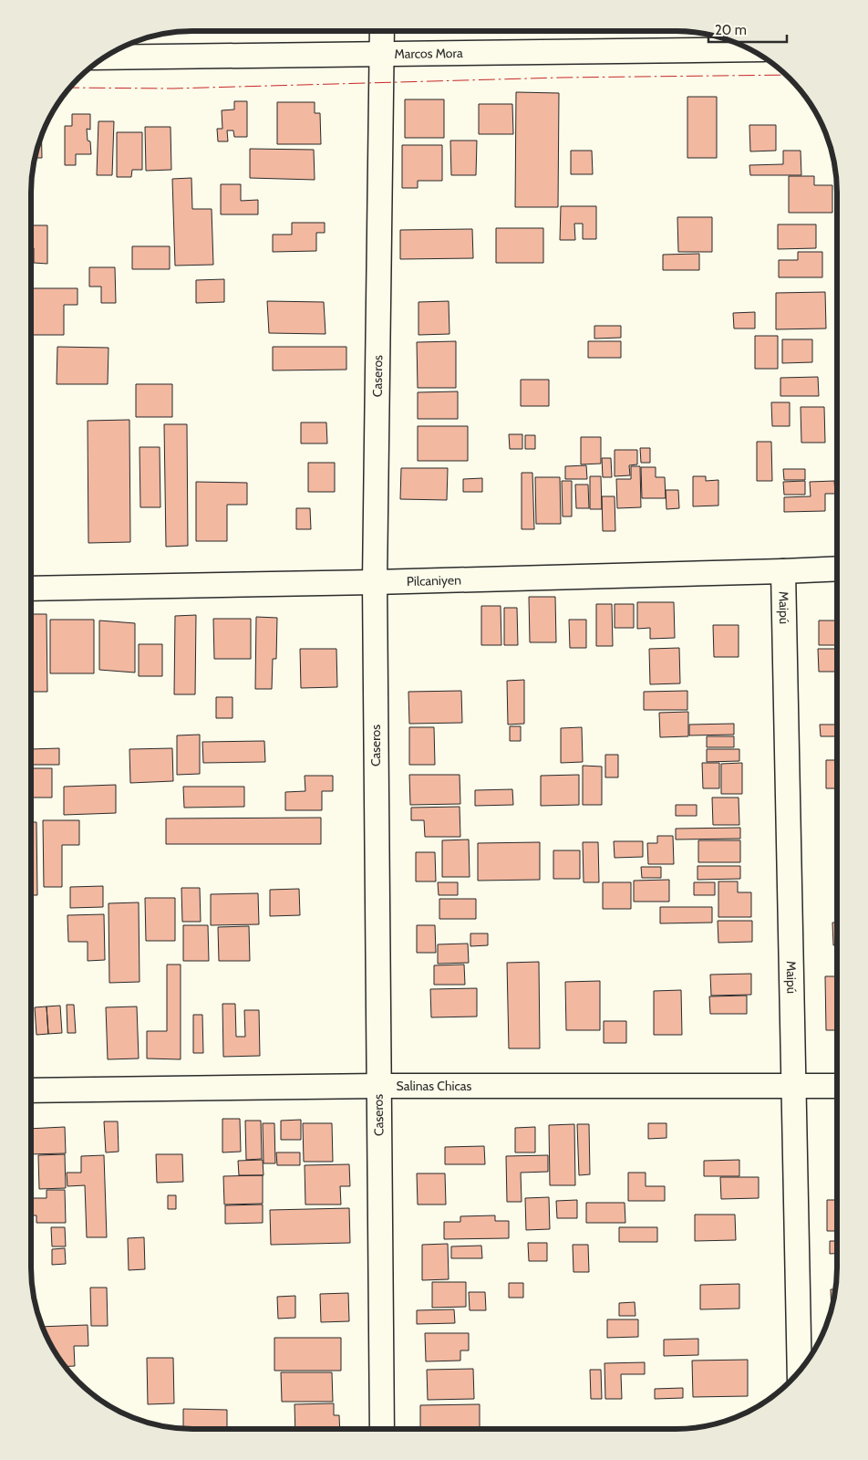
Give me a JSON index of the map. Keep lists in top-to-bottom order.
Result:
{
  "streets": {
    "street": [
      "Marcos Mora",
      "Caseros",
      "Pilcaniyen",
      "Maipú",
      "Salinas Chicas"
    ]
  },
  "crossings": [
    ["Marcos Mora", "Caseros"],
    ["Caseros", "Pilcaniyen"],
    ["Caseros", "Salinas Chicas"],
    ["Pilcaniyen", "Maipú"],
    ["Maipú", "Salinas Chicas"]
  ],
  "scale_bar": "20 m"
}
